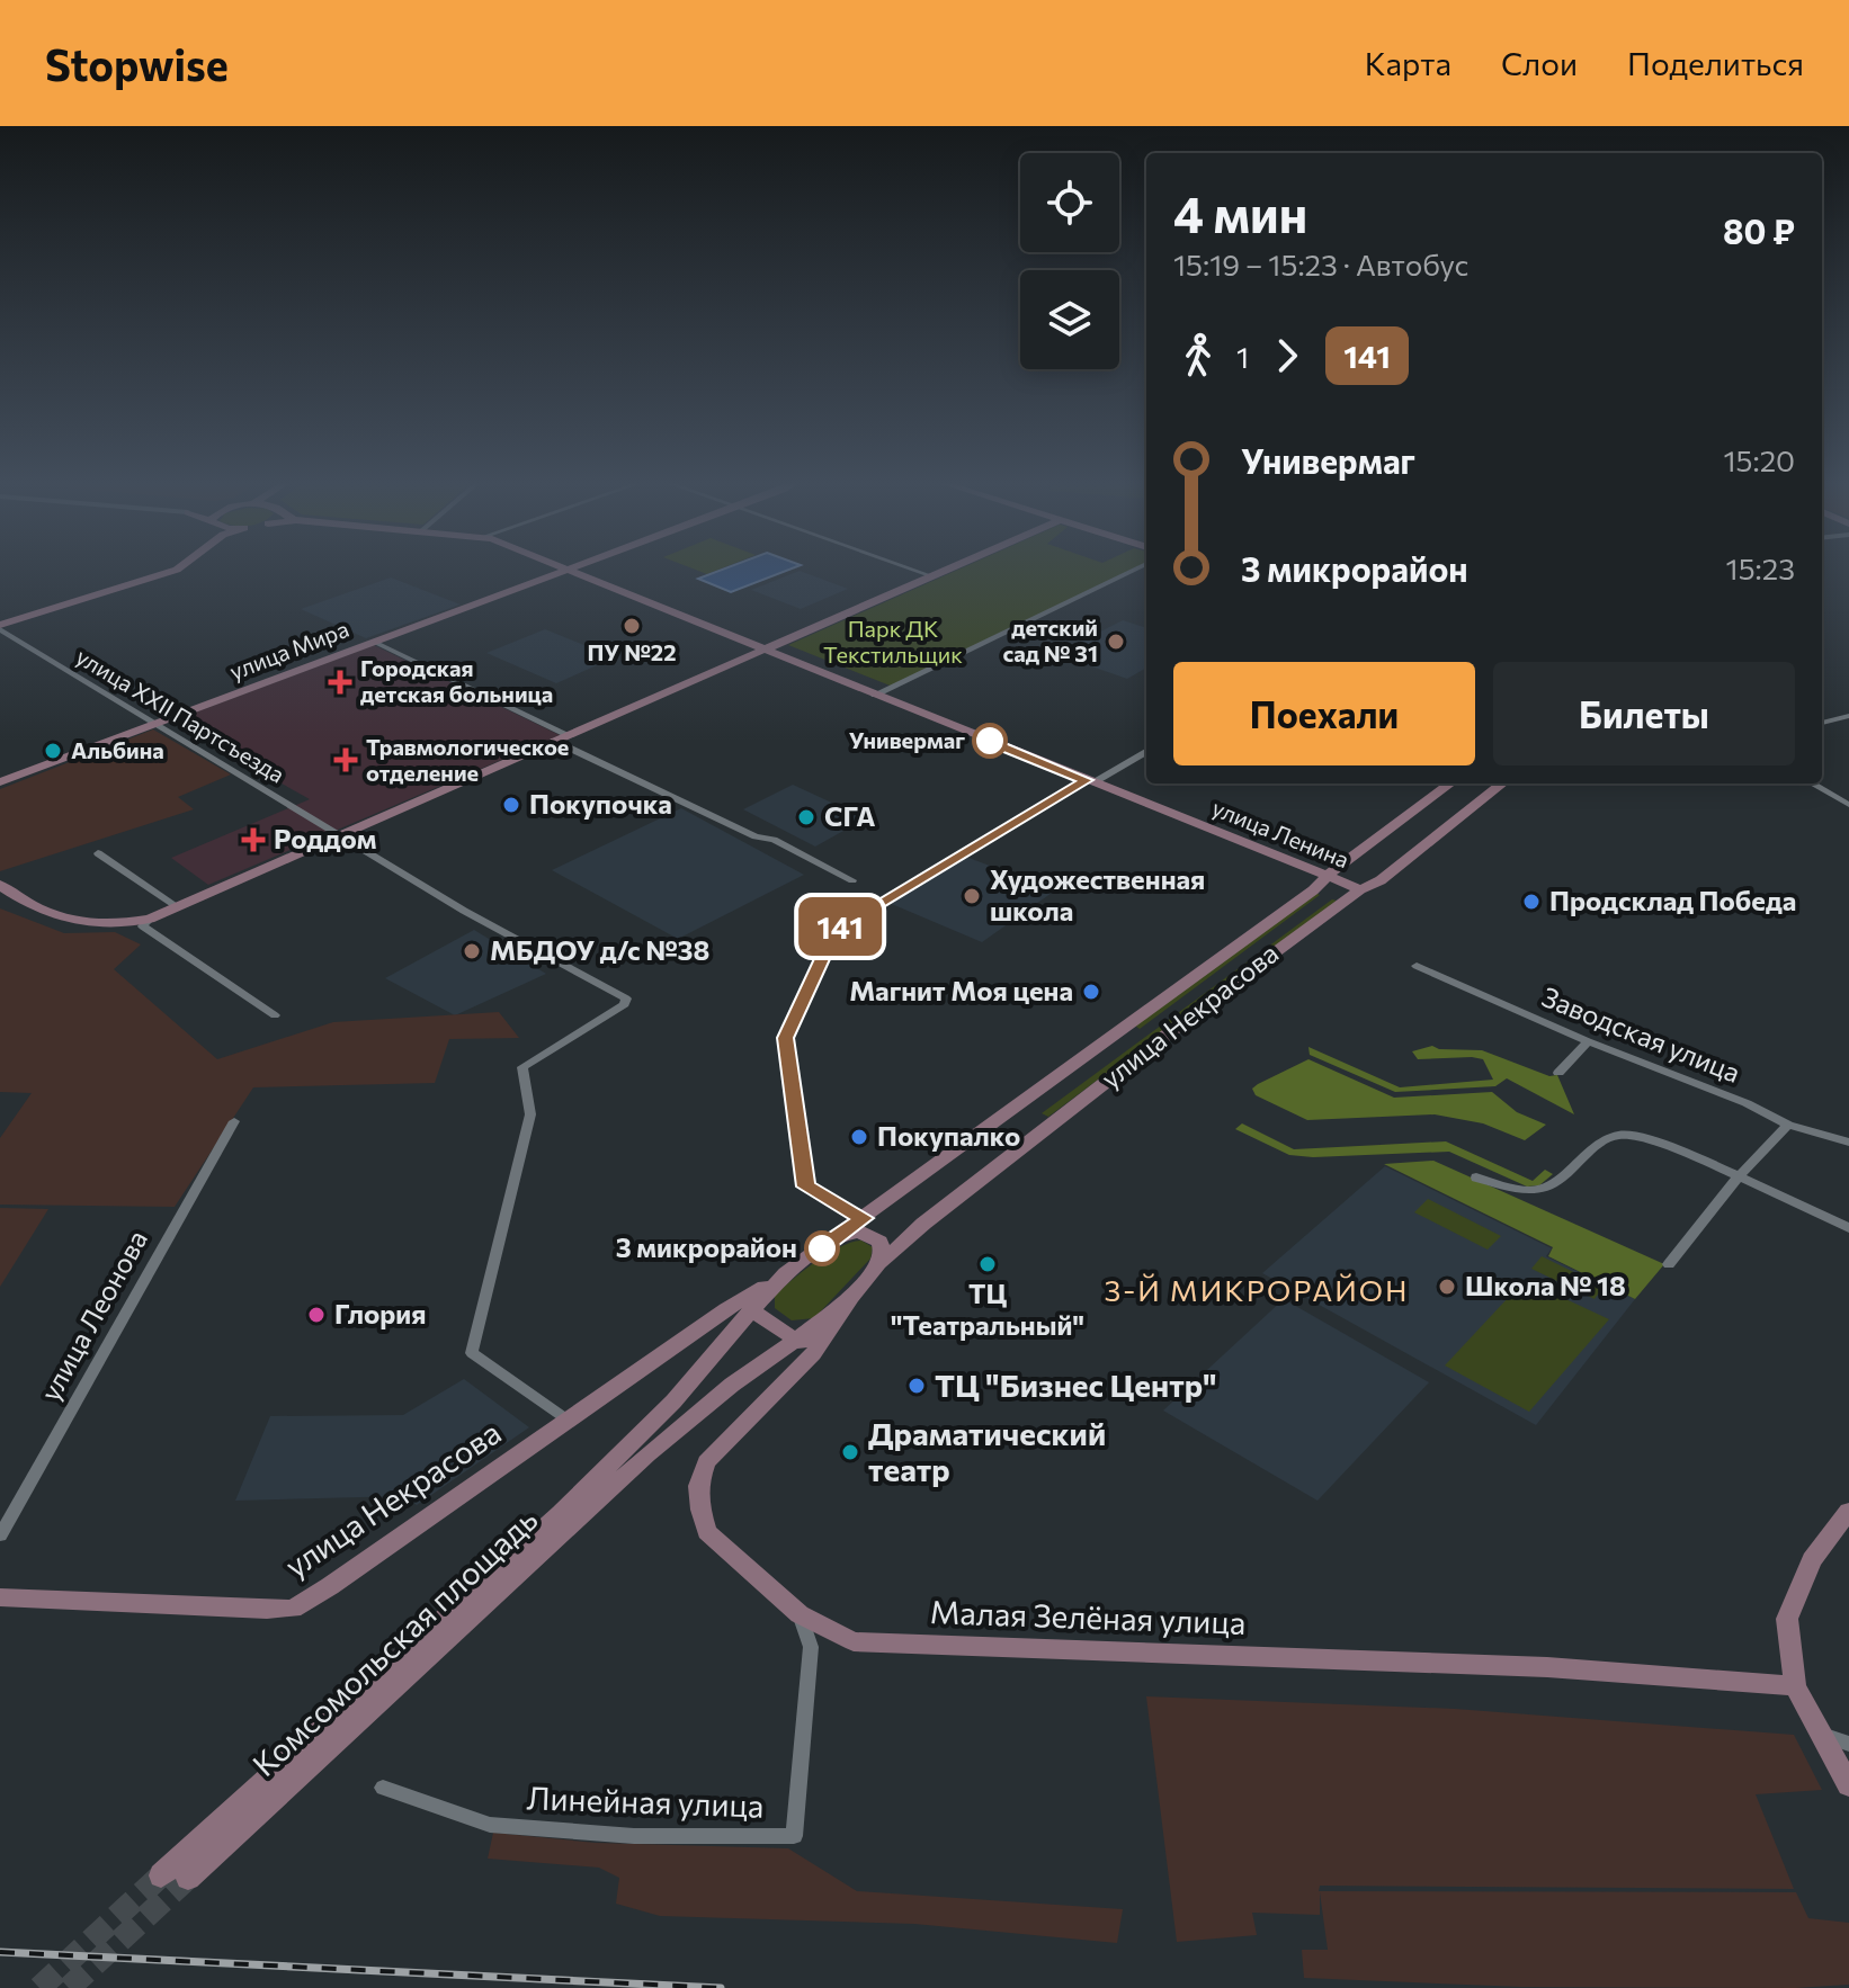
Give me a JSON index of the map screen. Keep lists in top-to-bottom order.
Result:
{
  "streets": {
    "main road": [
      "улица Мира",
      "улица Ленина",
      "улица Некрасова",
      "Малая Зелёная улица",
      "Комсомольская площадь"
    ],
    "street": [
      "улица XXII Партсъезда",
      "Заводская улица",
      "улица Леонова",
      "Линейная улица"
    ]
  },
  "crossings": [
    ["улица Мира", "улица XXII Партсъезда"],
    ["улица Мира", "улица Ленина"],
    ["улица XXII Партсъезда", "улица Некрасова"],
    ["улица Ленина", "улица Некрасова"],
    ["улица Некрасова", "Малая Зелёная улица"],
    ["Малая Зелёная улица", "Комсомольская площадь"],
    ["Малая Зелёная улица", "Линейная улица"]
  ],
  "districts": ["3-Й МИКРОРАЙОН"],
  "parks": ["Парк ДК Текстильщик"],
  "places": {
    "other": [
      "ПУ №22",
      "детский сад № 31",
      "Универмаг",
      "Альбина",
      "Покупочка",
      "СГА",
      "Художественная школа",
      "Продсклад Победа",
      "МБДОУ д/с №38",
      "Магнит Моя цена",
      "Покупалко",
      "3 микрорайон",
      "ТЦ \"Театральный\"",
      "Школа № 18",
      "Глория",
      "ТЦ \"Бизнес Центр\"",
      "Драматический театр"
    ],
    "health": ["Городская детская больница", "Травмологическое отделение", "Роддом"]
  },
  "lines": ["bus line 141"],
  "page": {
    "header": "Stopwise",
    "nav": ["Карта", "Слои", "Поделиться"],
    "on_map": "141",
    "heading": ["4 мин", "15:19 – 15:23 · Автобус", "80 ₽"],
    "legs": ["1", "141"],
    "list": [
      {
        "name": "Универмаг",
        "value": "15:20"
      },
      {
        "name": "3 микрорайон",
        "value": "15:23"
      }
    ],
    "buttons": ["Поехали", "Билеты"]
  }
}
